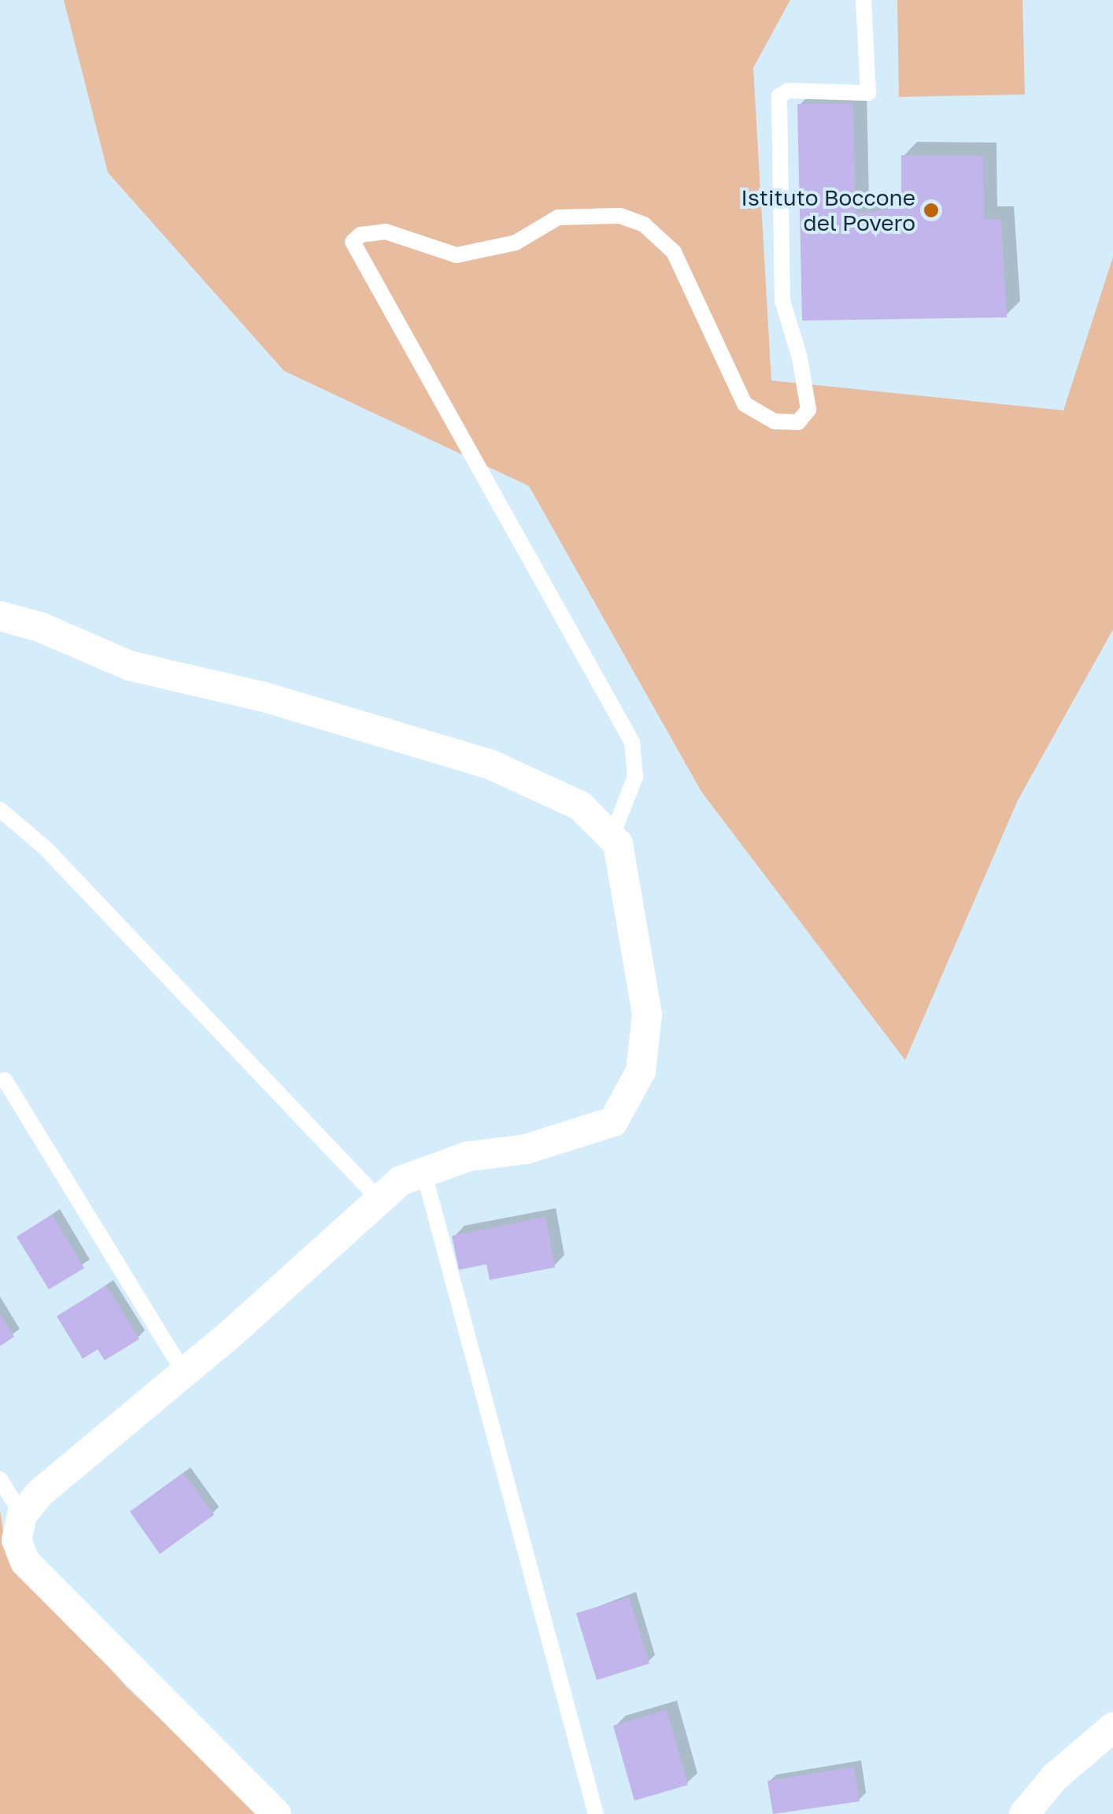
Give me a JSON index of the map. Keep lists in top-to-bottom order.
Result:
{
  "places": ["Istituto Boccone del Povero"]
}
